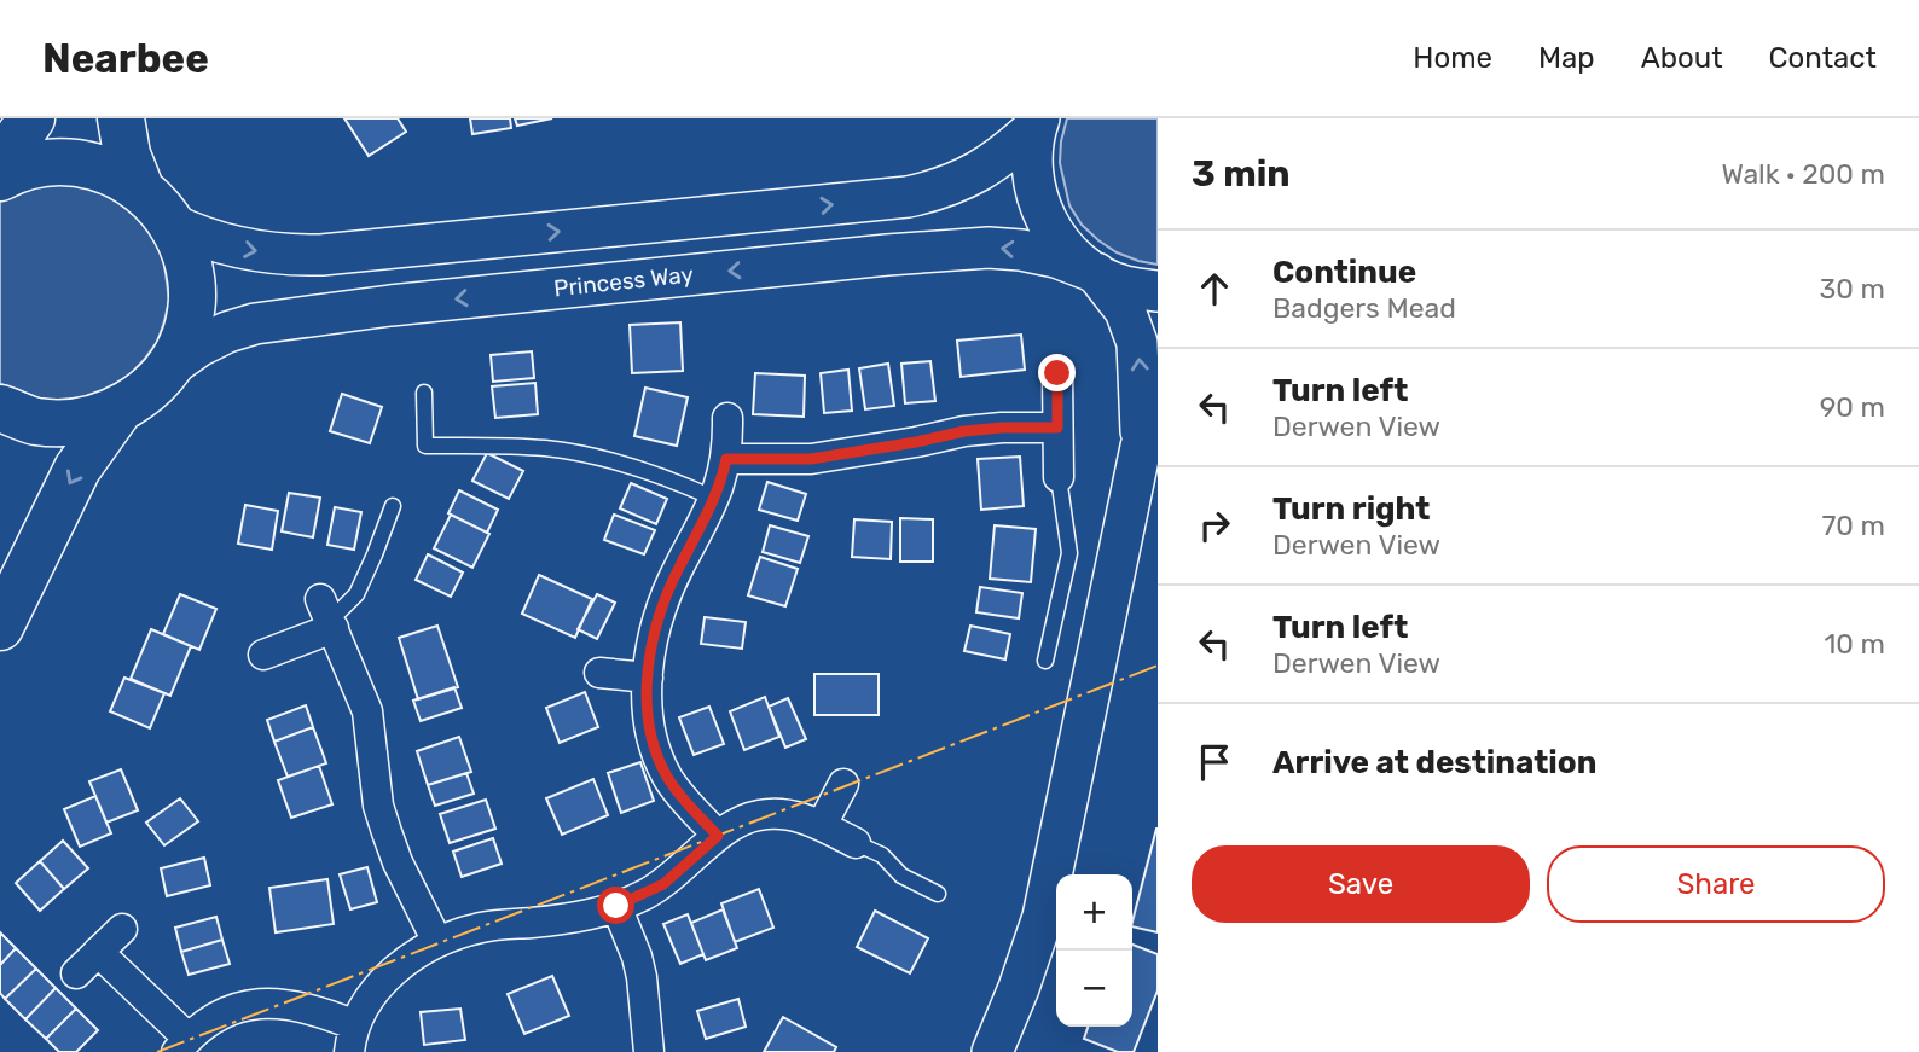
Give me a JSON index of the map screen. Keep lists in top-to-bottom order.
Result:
{
  "streets": {
    "street": ["Princess Way"]
  },
  "page": {
    "header": "Nearbee",
    "nav": [
      "Home",
      "Map",
      "About",
      "Contact"
    ],
    "heading": ["3 min", "Walk · 200 m"],
    "list": [
      ["Continue", "Badgers Mead", "30 m"],
      ["Turn left", "Derwen View", "90 m"],
      ["Turn right", "Derwen View", "70 m"],
      ["Turn left", "Derwen View", "10 m"],
      "Arrive at destination"
    ],
    "buttons": ["Save", "Share"],
    "map_buttons": ["+", "−"]
  }
}
